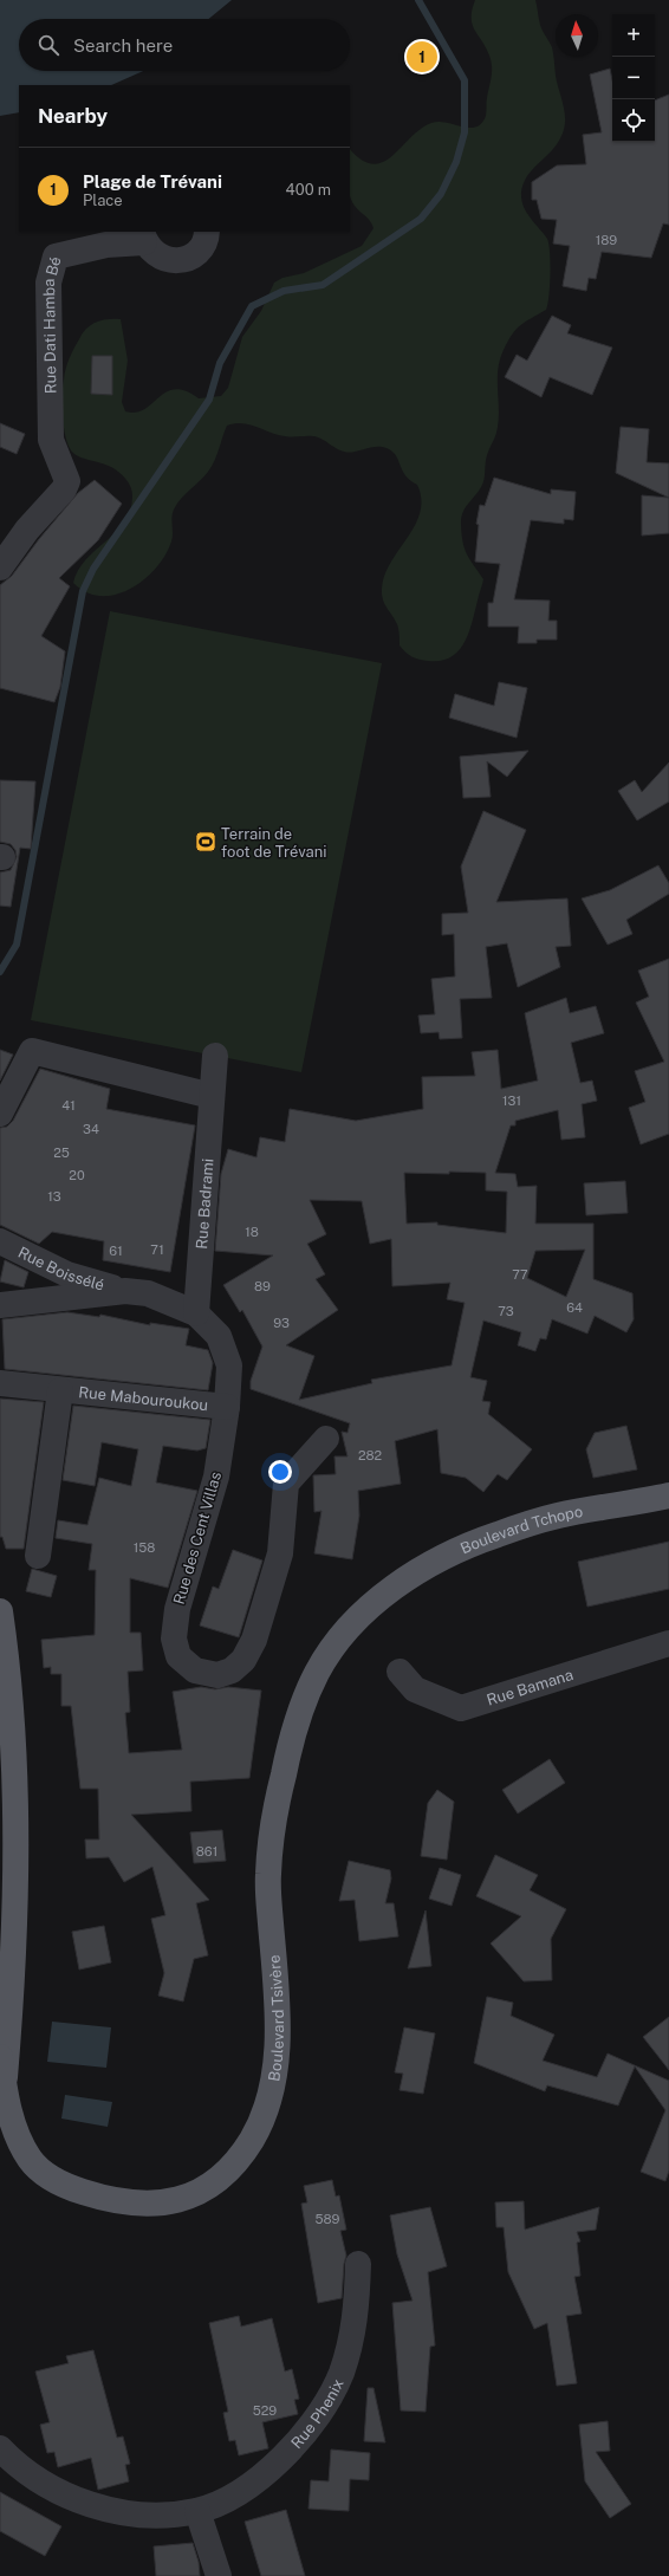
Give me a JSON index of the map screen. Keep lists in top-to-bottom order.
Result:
{
  "streets": {
    "main road": ["Boulevard Tchopo", "Boulevard Tsivère"],
    "street": [
      "Rue Dati Hamba Bé",
      "Rue Badrami",
      "Rue Boissélé",
      "Rue Mabouroukou",
      "Rue des Cent Villas",
      "Rue Bamana",
      "Rue Phenix"
    ]
  },
  "crossings": [
    ["Rue Badrami", "Rue des Cent Villas"],
    ["Rue Boissélé", "Rue des Cent Villas"],
    ["Rue Mabouroukou", "Rue des Cent Villas"],
    ["Boulevard Tchopo", "Boulevard Tsivère"]
  ],
  "places": {
    "sports": ["Terrain de foot de Trévani"]
  },
  "house_numbers": [
    "189",
    "131",
    "41",
    "34",
    "25",
    "20",
    "13",
    "18",
    "71",
    "61",
    "77",
    "89",
    "64",
    "73",
    "93",
    "282",
    "158",
    "861",
    "589",
    "529"
  ],
  "north": "top",
  "page": {
    "map_buttons": ["+", "−"],
    "search": "Search here",
    "pins": "1",
    "heading": "Nearby",
    "list": [
      {
        "mark": "1",
        "name": "Plage de Trévani",
        "note": "Place",
        "value": "400 m"
      }
    ]
  }
}
